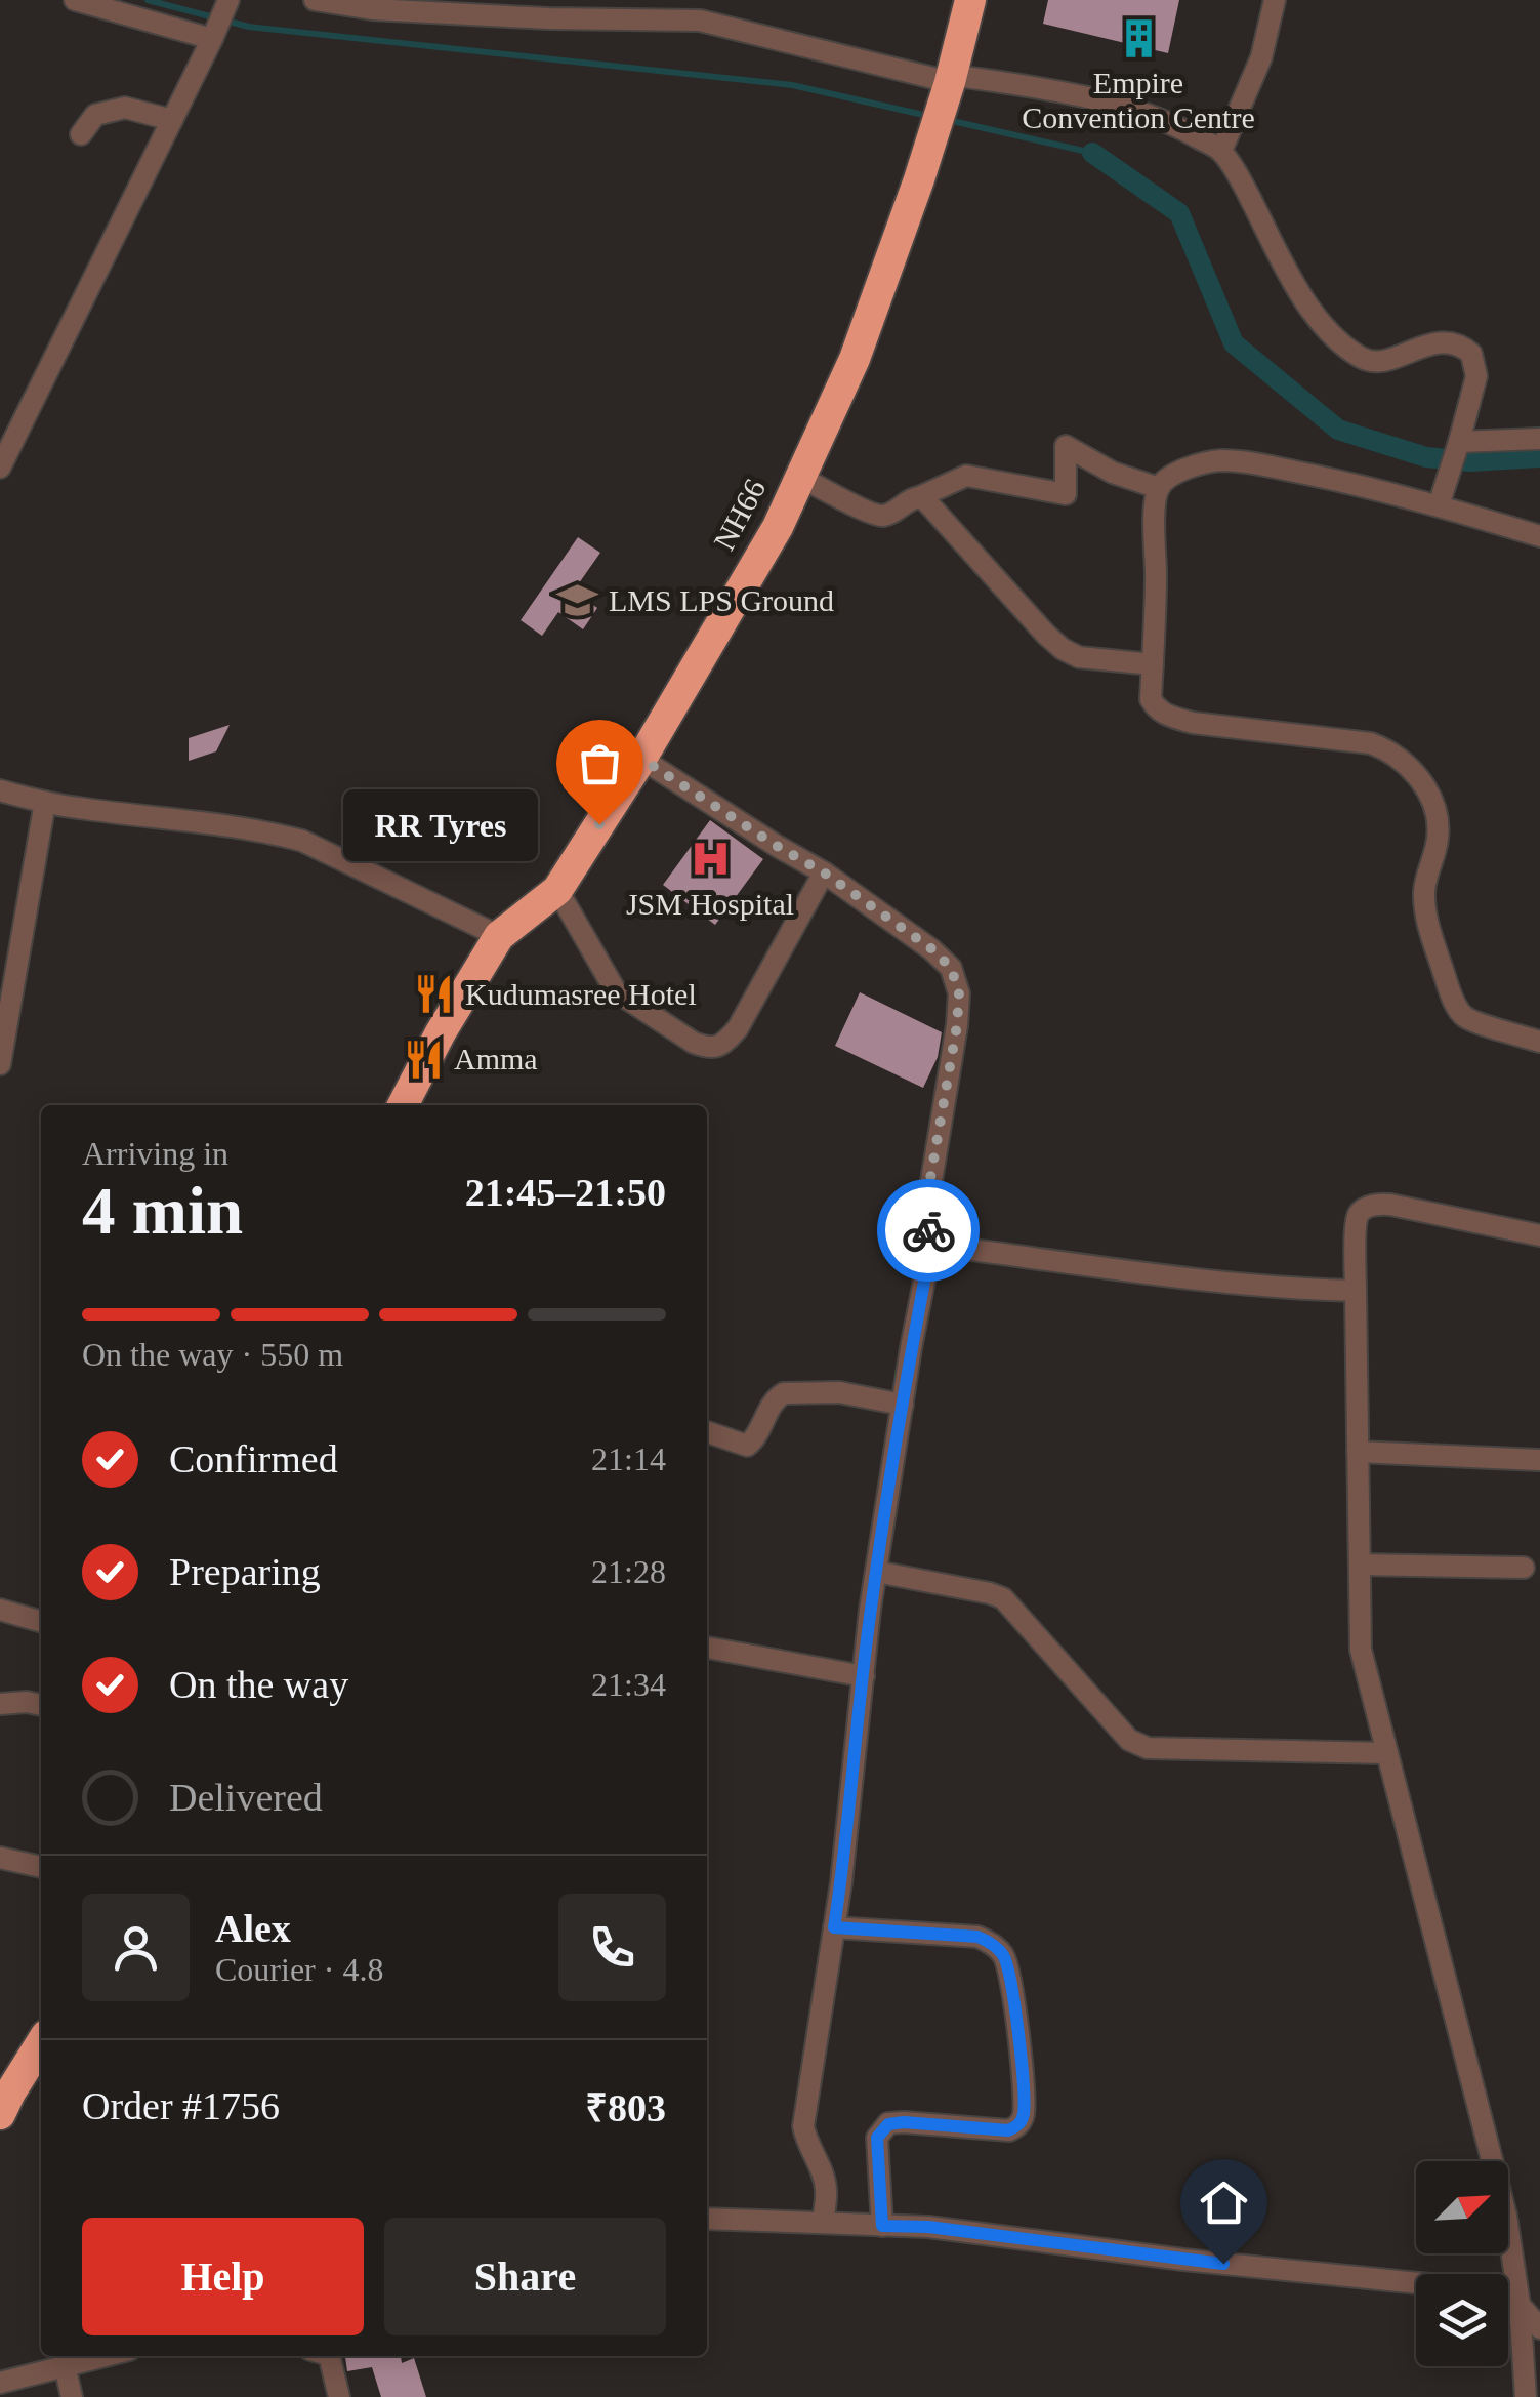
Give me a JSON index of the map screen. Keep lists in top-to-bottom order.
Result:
{
  "streets": {
    "highway": ["NH66"]
  },
  "places": {
    "building": ["Empire Convention Centre"],
    "school or university": ["LMS LPS Ground"],
    "other": ["RR Tyres"],
    "hospital": ["JSM Hospital"],
    "restaurant": ["Kudumasree Hotel", "Amma"]
  },
  "north": "top right",
  "page": {
    "bubble": "RR Tyres",
    "heading": ["4 min", "Arriving in", "21:45–21:50"],
    "panel": [
      "Alex",
      "Courier · 4.8",
      "Order #1756",
      "₹803"
    ],
    "bar": "On the way · 550 m",
    "list": [
      ["Confirmed", "21:14"],
      ["Preparing", "21:28"],
      ["On the way", "21:34"],
      "Delivered"
    ],
    "buttons": ["Help", "Share"]
  }
}
